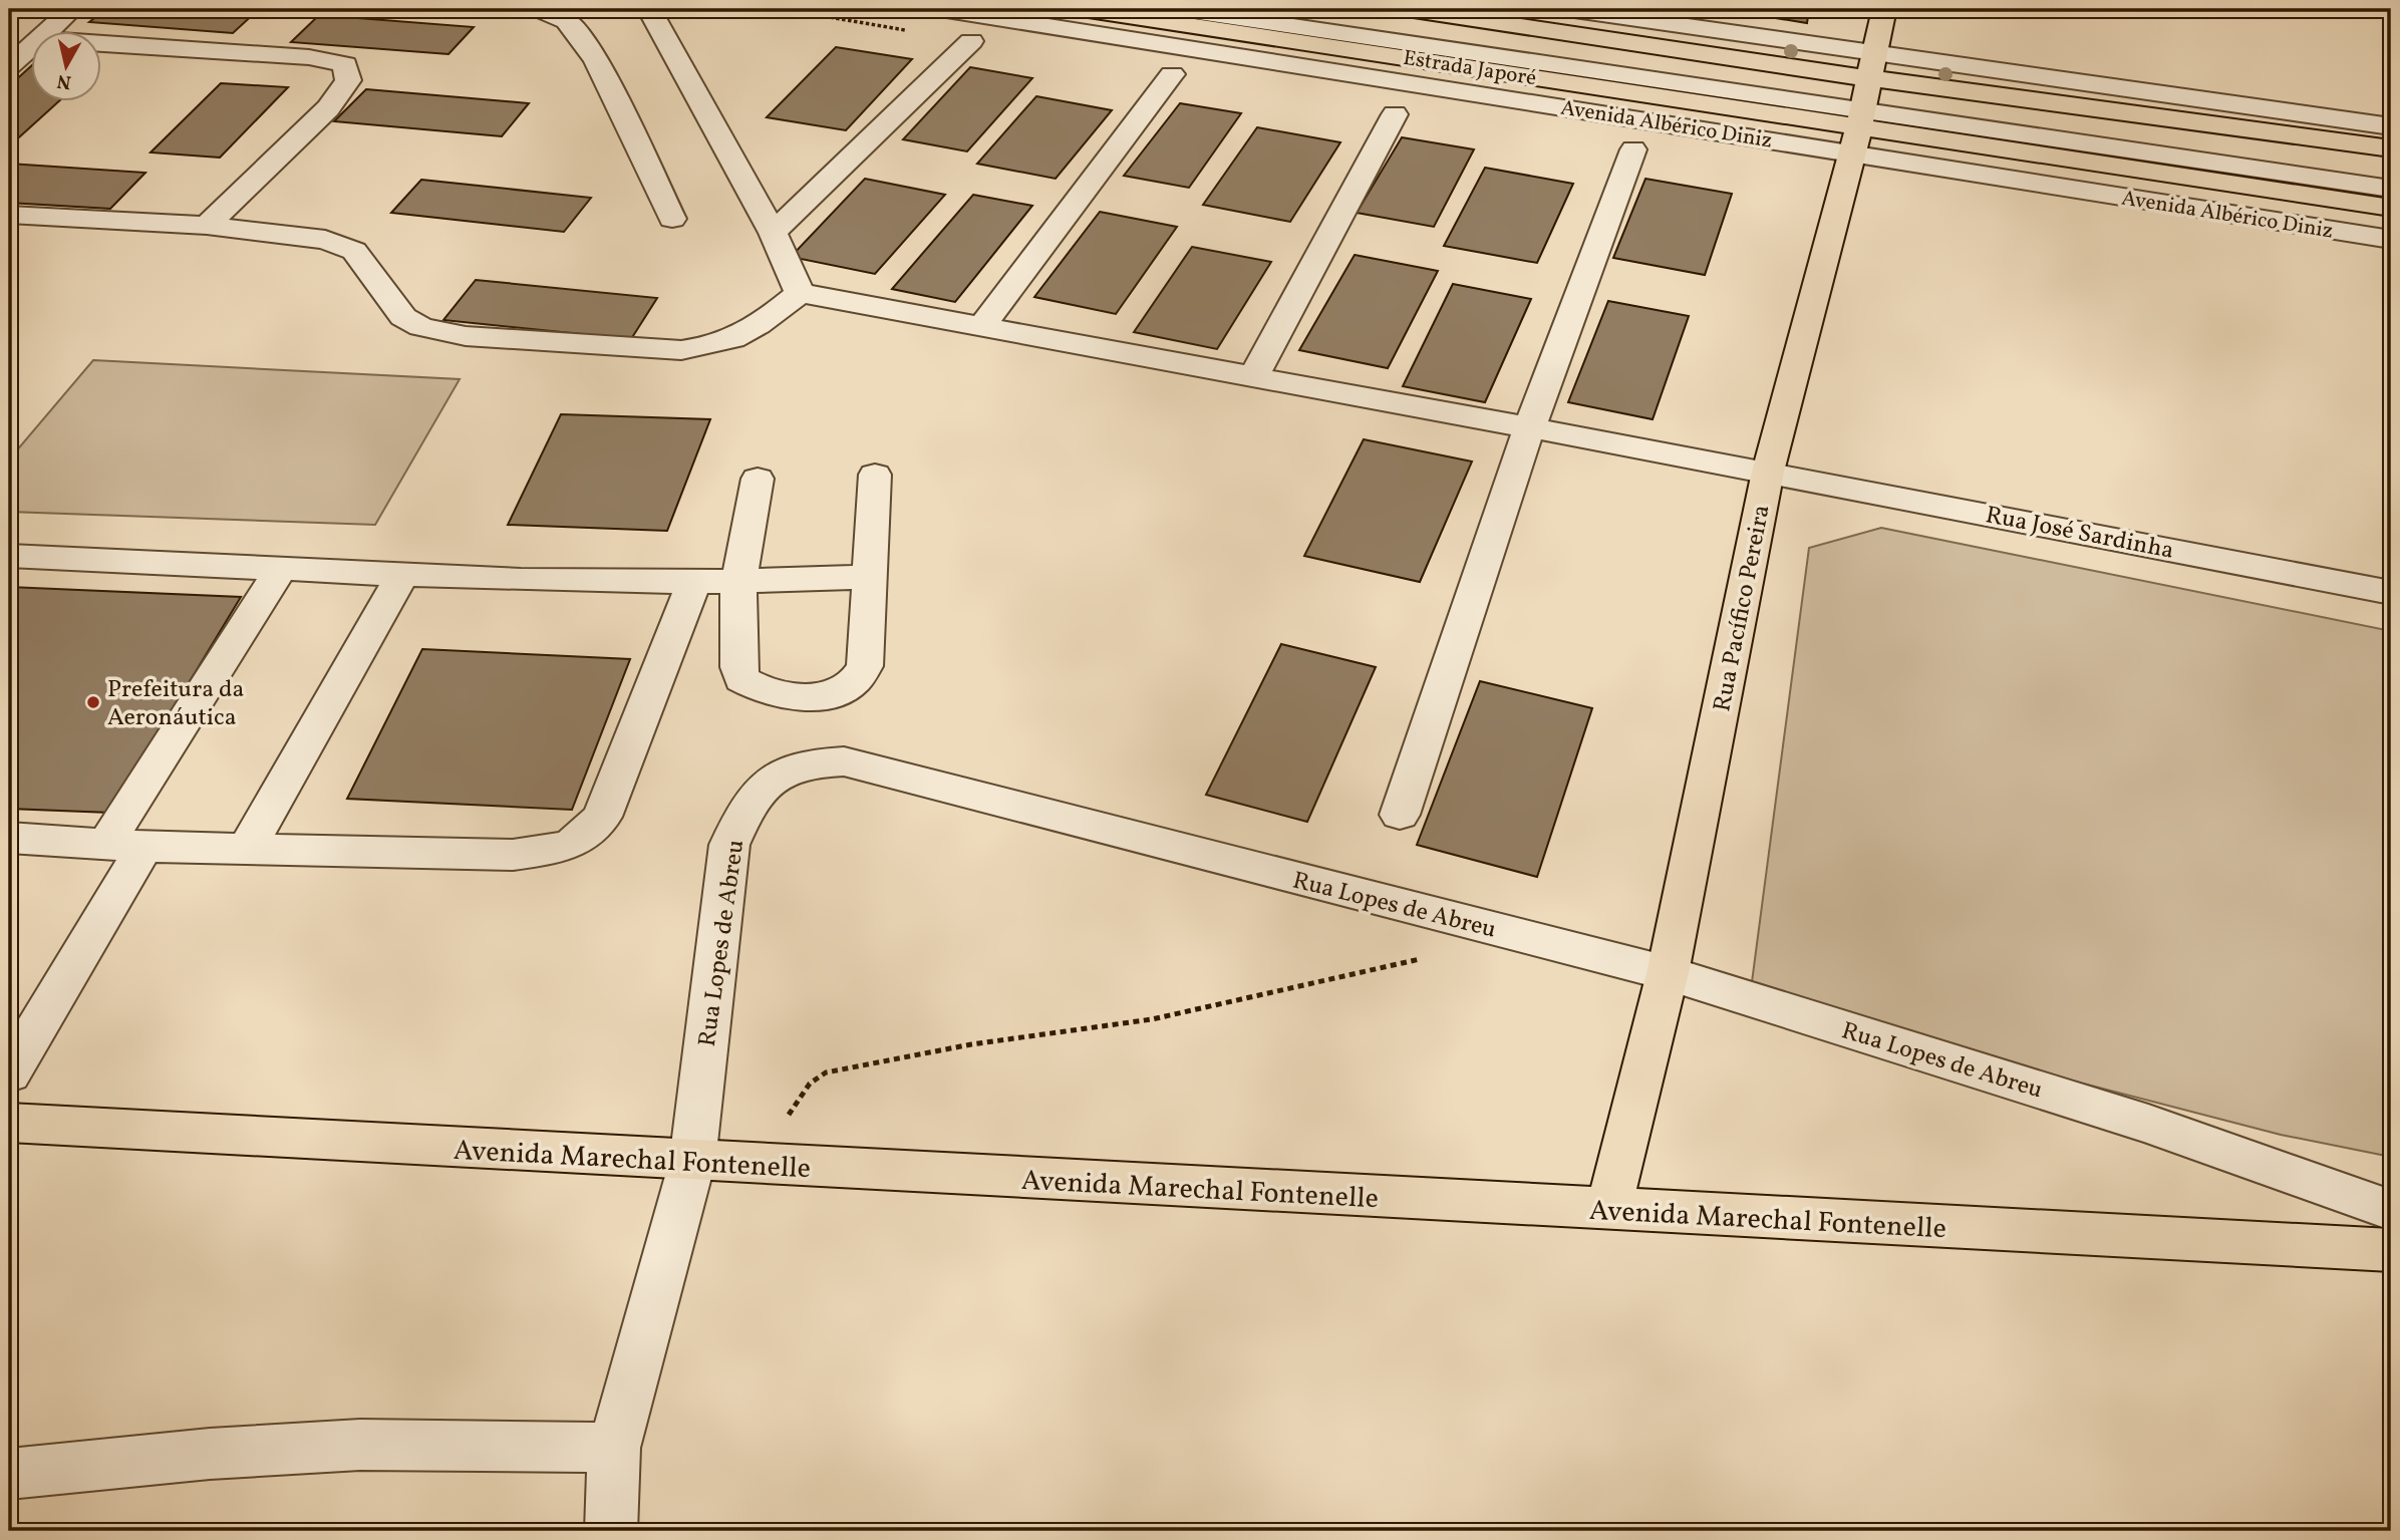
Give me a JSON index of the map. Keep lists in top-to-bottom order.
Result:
{
  "streets": {
    "main road": [
      "Estrada Japoré",
      "Avenida Albérico Diniz",
      "Rua Pacífico Pereira",
      "Avenida Marechal Fontenelle"
    ],
    "street": ["Rua José Sardinha", "Rua Lopes de Abreu"]
  },
  "crossings": [
    ["Estrada Japoré", "Avenida Albérico Diniz"],
    ["Estrada Japoré", "Rua Pacífico Pereira"],
    ["Avenida Albérico Diniz", "Rua Pacífico Pereira"],
    ["Rua José Sardinha", "Rua Pacífico Pereira"],
    ["Rua Pacífico Pereira", "Rua Lopes de Abreu"],
    ["Rua Pacífico Pereira", "Avenida Marechal Fontenelle"],
    ["Rua Lopes de Abreu", "Avenida Marechal Fontenelle"]
  ],
  "places": ["Prefeitura da Aeronáutica"],
  "north": "bottom"
}
